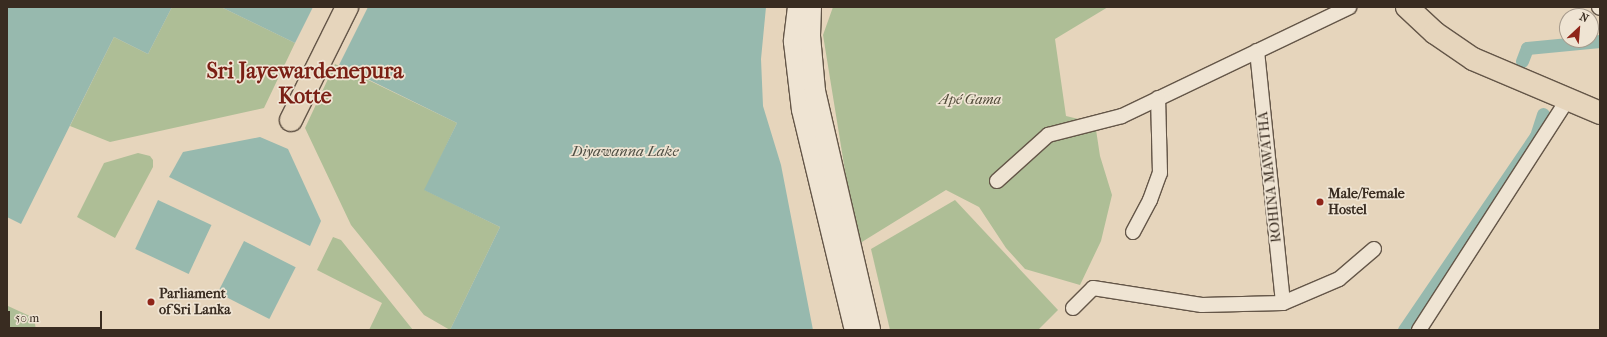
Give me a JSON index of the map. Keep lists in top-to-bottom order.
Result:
{
  "streets": {
    "street": ["ROHINA MAWATHA"]
  },
  "districts": ["Sri Jayewardenepura Kotte"],
  "water": ["Diyawanna Lake"],
  "parks": ["Apé Gama"],
  "places": ["Male/Female Hostel", "Parliament of Sri Lanka"],
  "scale_bar": "50 m",
  "north": "top right"
}
